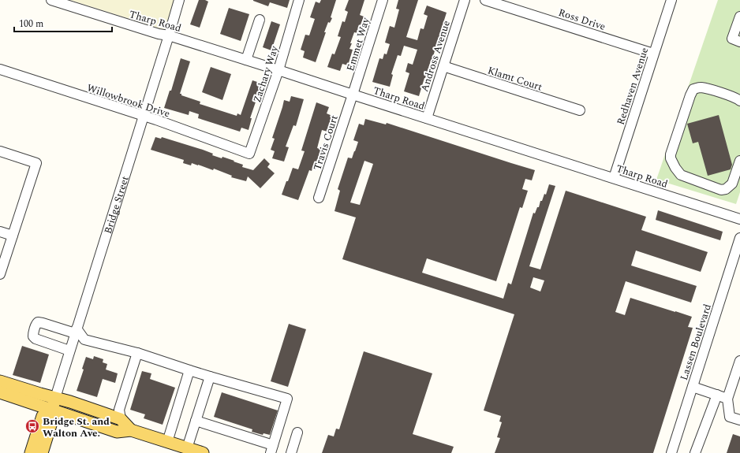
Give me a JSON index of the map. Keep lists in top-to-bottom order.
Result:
{
  "streets": {
    "main road": ["Bridge Street"],
    "street": [
      "Ross Drive",
      "Tharp Road",
      "Emmet Way",
      "Andross Avenue",
      "Zachary Way",
      "Klamt Court",
      "Redhaven Avenue",
      "Willowbrook Drive",
      "Travis Court",
      "Lassen Boulevard"
    ]
  },
  "crossings": [
    ["Ross Drive", "Redhaven Avenue"],
    ["Tharp Road", "Emmet Way"],
    ["Tharp Road", "Andross Avenue"],
    ["Tharp Road", "Zachary Way"],
    ["Tharp Road", "Redhaven Avenue"],
    ["Tharp Road", "Travis Court"],
    ["Tharp Road", "Bridge Street"],
    ["Emmet Way", "Travis Court"],
    ["Andross Avenue", "Klamt Court"],
    ["Zachary Way", "Willowbrook Drive"],
    ["Willowbrook Drive", "Bridge Street"]
  ],
  "places": {
    "bus stop": ["Bridge St. and Walton Ave."]
  },
  "scale_bar": "100 m"
}
